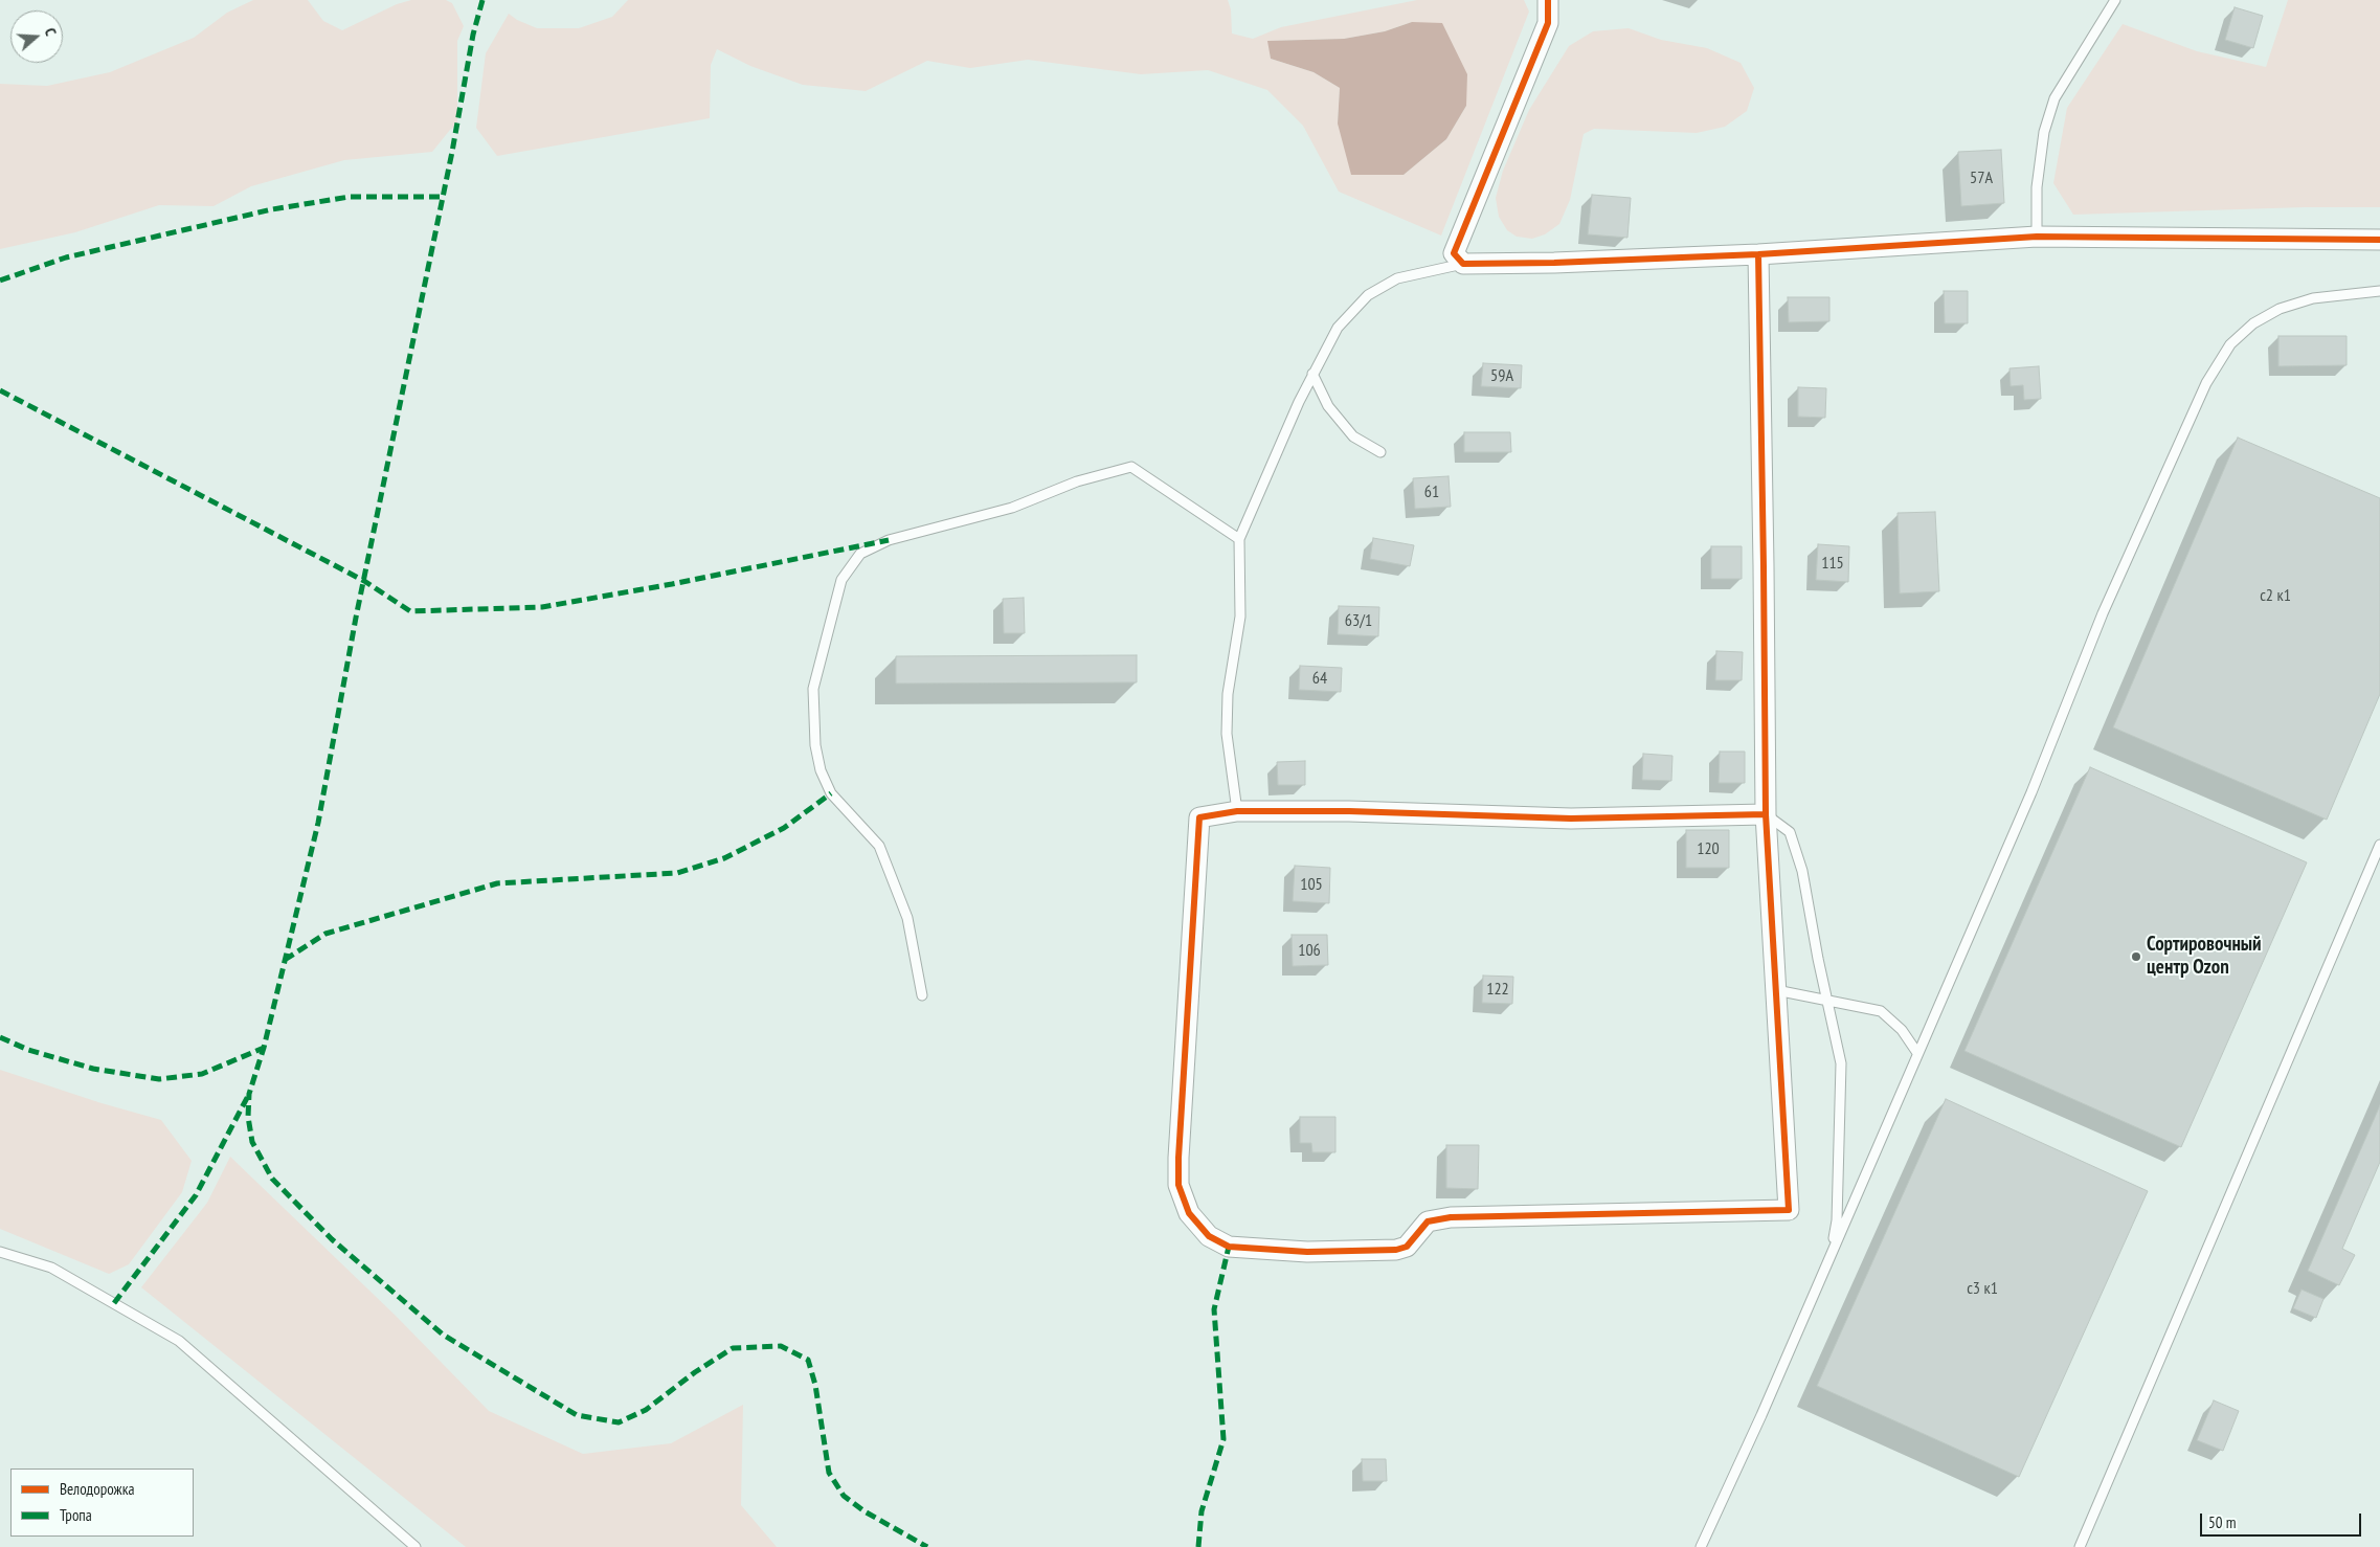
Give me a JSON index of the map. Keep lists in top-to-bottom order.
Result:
{
  "places": ["Сортировочный центр Ozon"],
  "house_numbers": [
    "57А",
    "59А",
    "61",
    "115",
    "с2 к1",
    "63/1",
    "64",
    "120",
    "105",
    "106",
    "122",
    "с3 к1"
  ],
  "legend": ["Велодорожка", "Тропа"],
  "scale_bar": "50 m",
  "north": "right"
}
